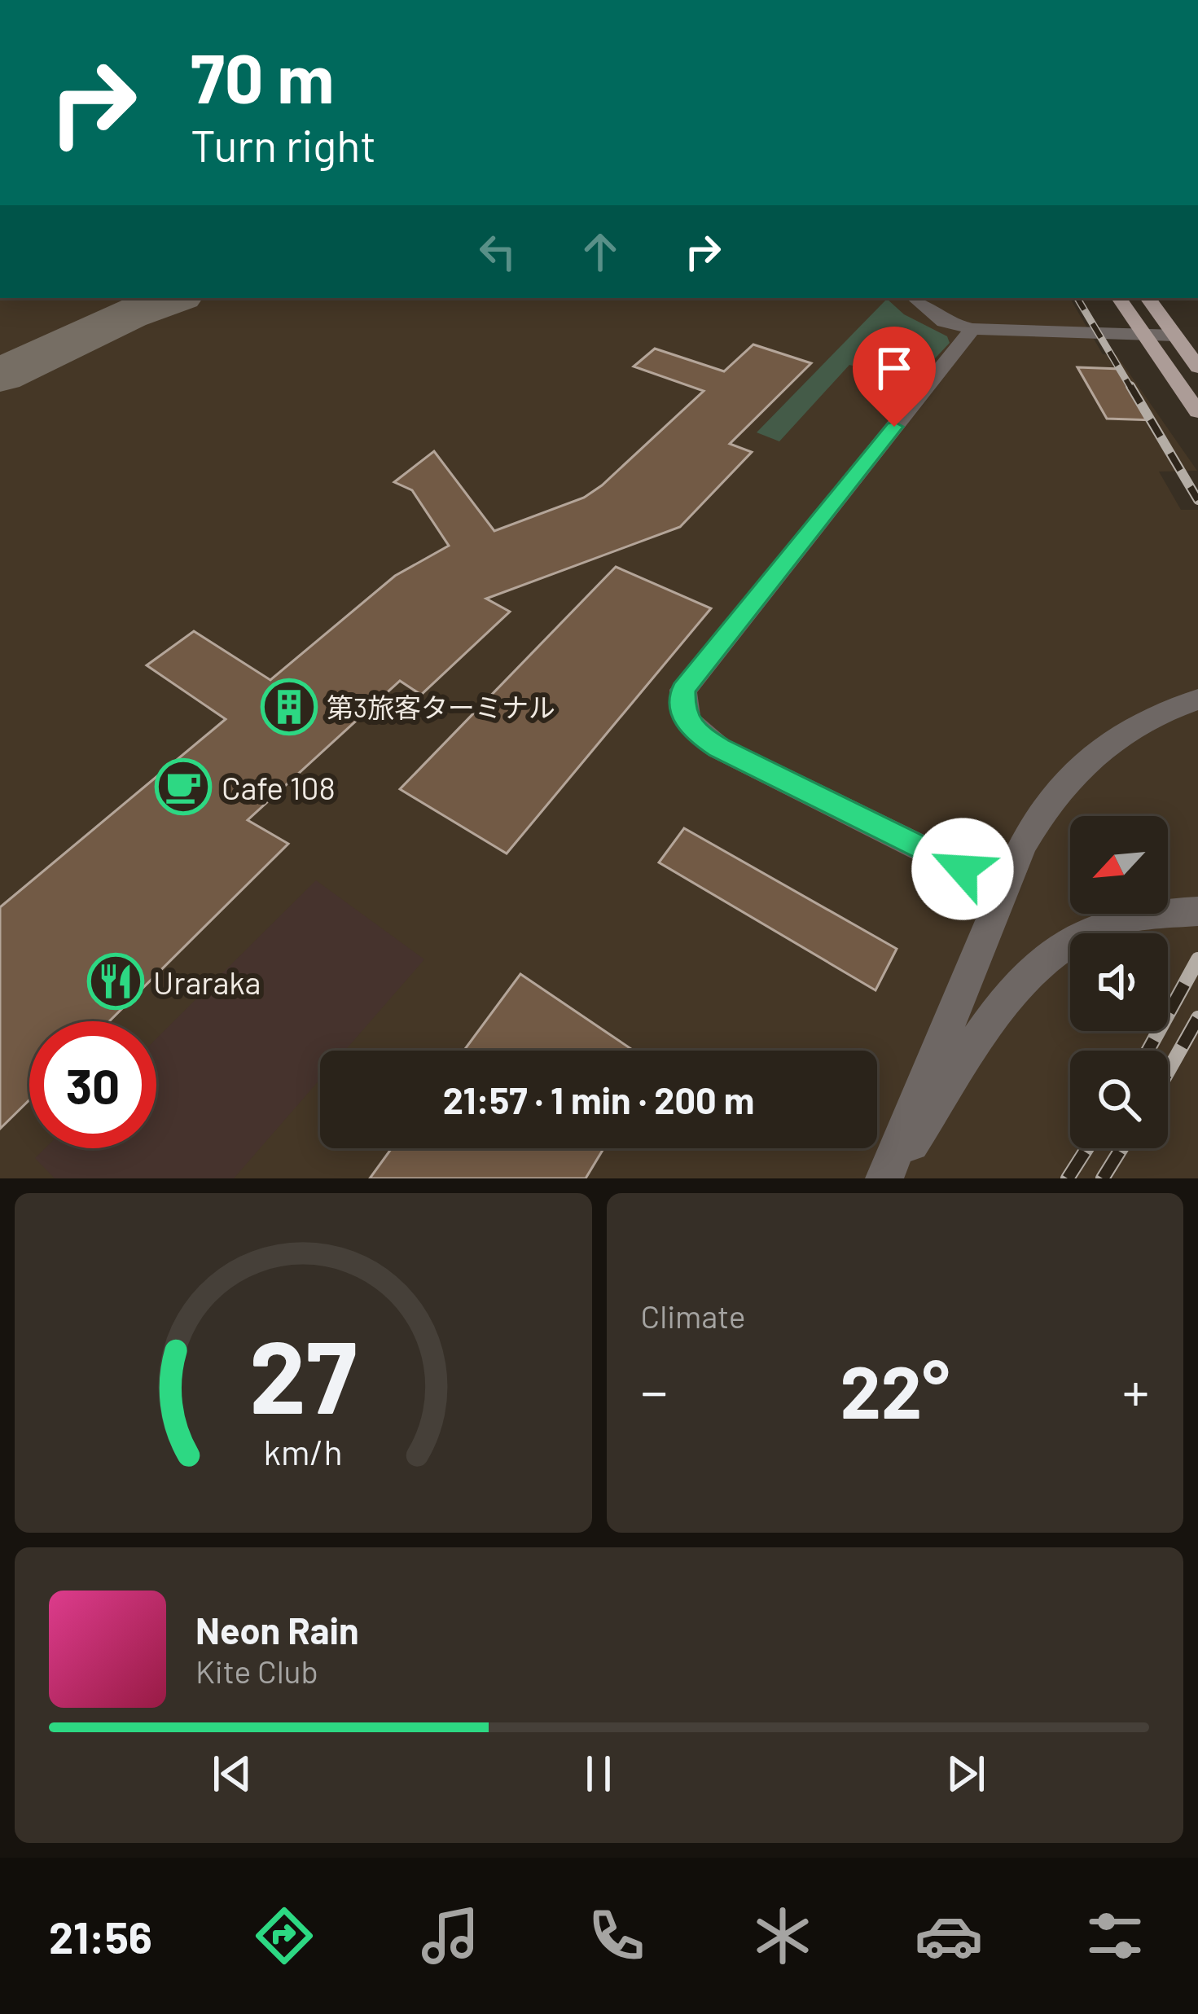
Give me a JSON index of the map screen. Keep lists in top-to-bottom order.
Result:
{
  "places": {
    "building": ["第3旅客ターミナル"],
    "cafe": ["Cafe 108"],
    "restaurant": ["Uraraka"]
  },
  "north": "bottom left",
  "page": {
    "turn": ["70 m", "Turn right"],
    "limit": "30",
    "trip": "21:57 · 1 min · 200 m",
    "tile": "Climate",
    "heat": ["−", "22°", "+"],
    "song": ["Neon Rain", "Kite Club"],
    "tabs": "21:56",
    "gauge": ["27", "km/h"]
  }
}
